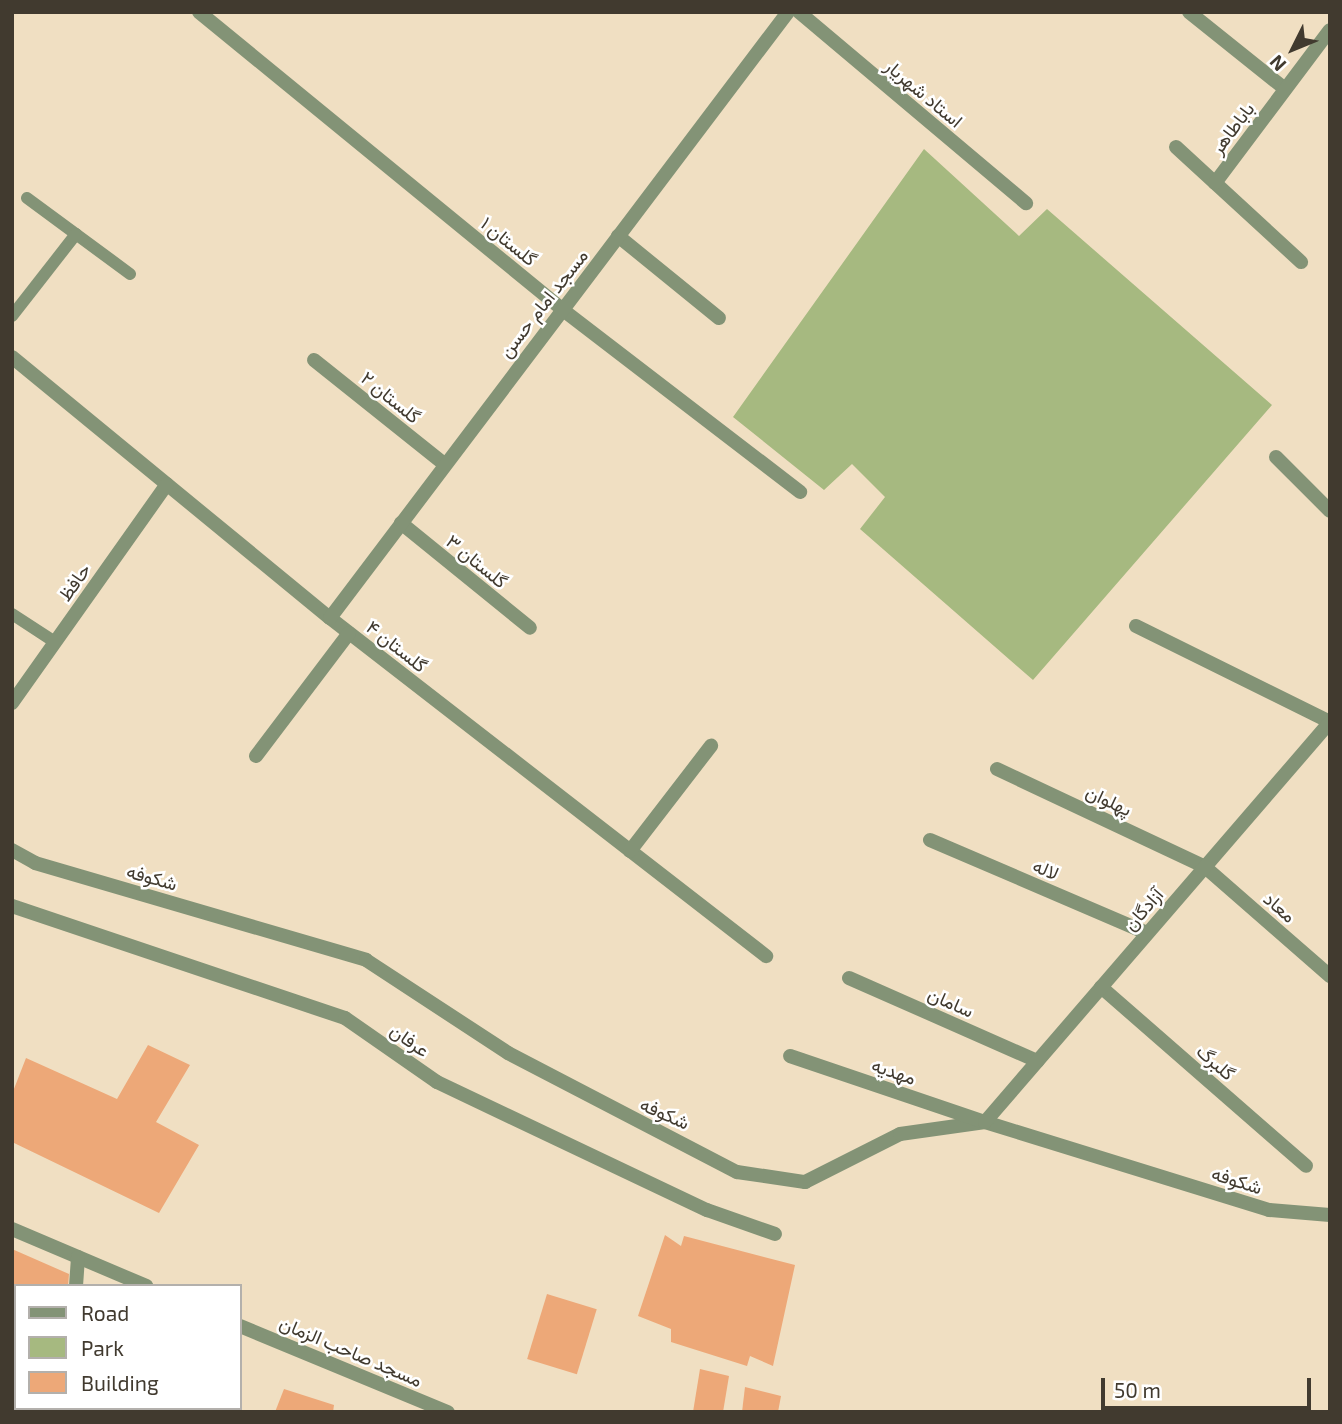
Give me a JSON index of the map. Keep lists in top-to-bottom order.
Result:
{
  "streets": {
    "street": [
      "استاد شهریار",
      "باباطاهر",
      "گلستان ۱",
      "مسجد امام حسن",
      "گلستان ۲",
      "گلستان ۳",
      "حافظ",
      "گلستان ۴",
      "پهلوان",
      "لاله",
      "شکوفه",
      "معاد",
      "آزادگان",
      "سامان",
      "عرفان",
      "گلبرگ",
      "مهدیه",
      "مسجد صاحب الزمان"
    ]
  },
  "crossings": [
    ["گلستان ۱", "مسجد امام حسن"],
    ["مسجد امام حسن", "گلستان ۲"],
    ["مسجد امام حسن", "گلستان ۳"],
    ["مسجد امام حسن", "گلستان ۴"],
    ["حافظ", "گلستان ۴"],
    ["پهلوان", "معاد"],
    ["پهلوان", "آزادگان"],
    ["لاله", "آزادگان"],
    ["شکوفه", "آزادگان"],
    ["شکوفه", "مهدیه"],
    ["معاد", "آزادگان"],
    ["آزادگان", "سامان"],
    ["آزادگان", "گلبرگ"],
    ["آزادگان", "مهدیه"]
  ],
  "legend": ["Road", "Park", "Building"],
  "scale_bar": "50 m",
  "north": "bottom left"
}
